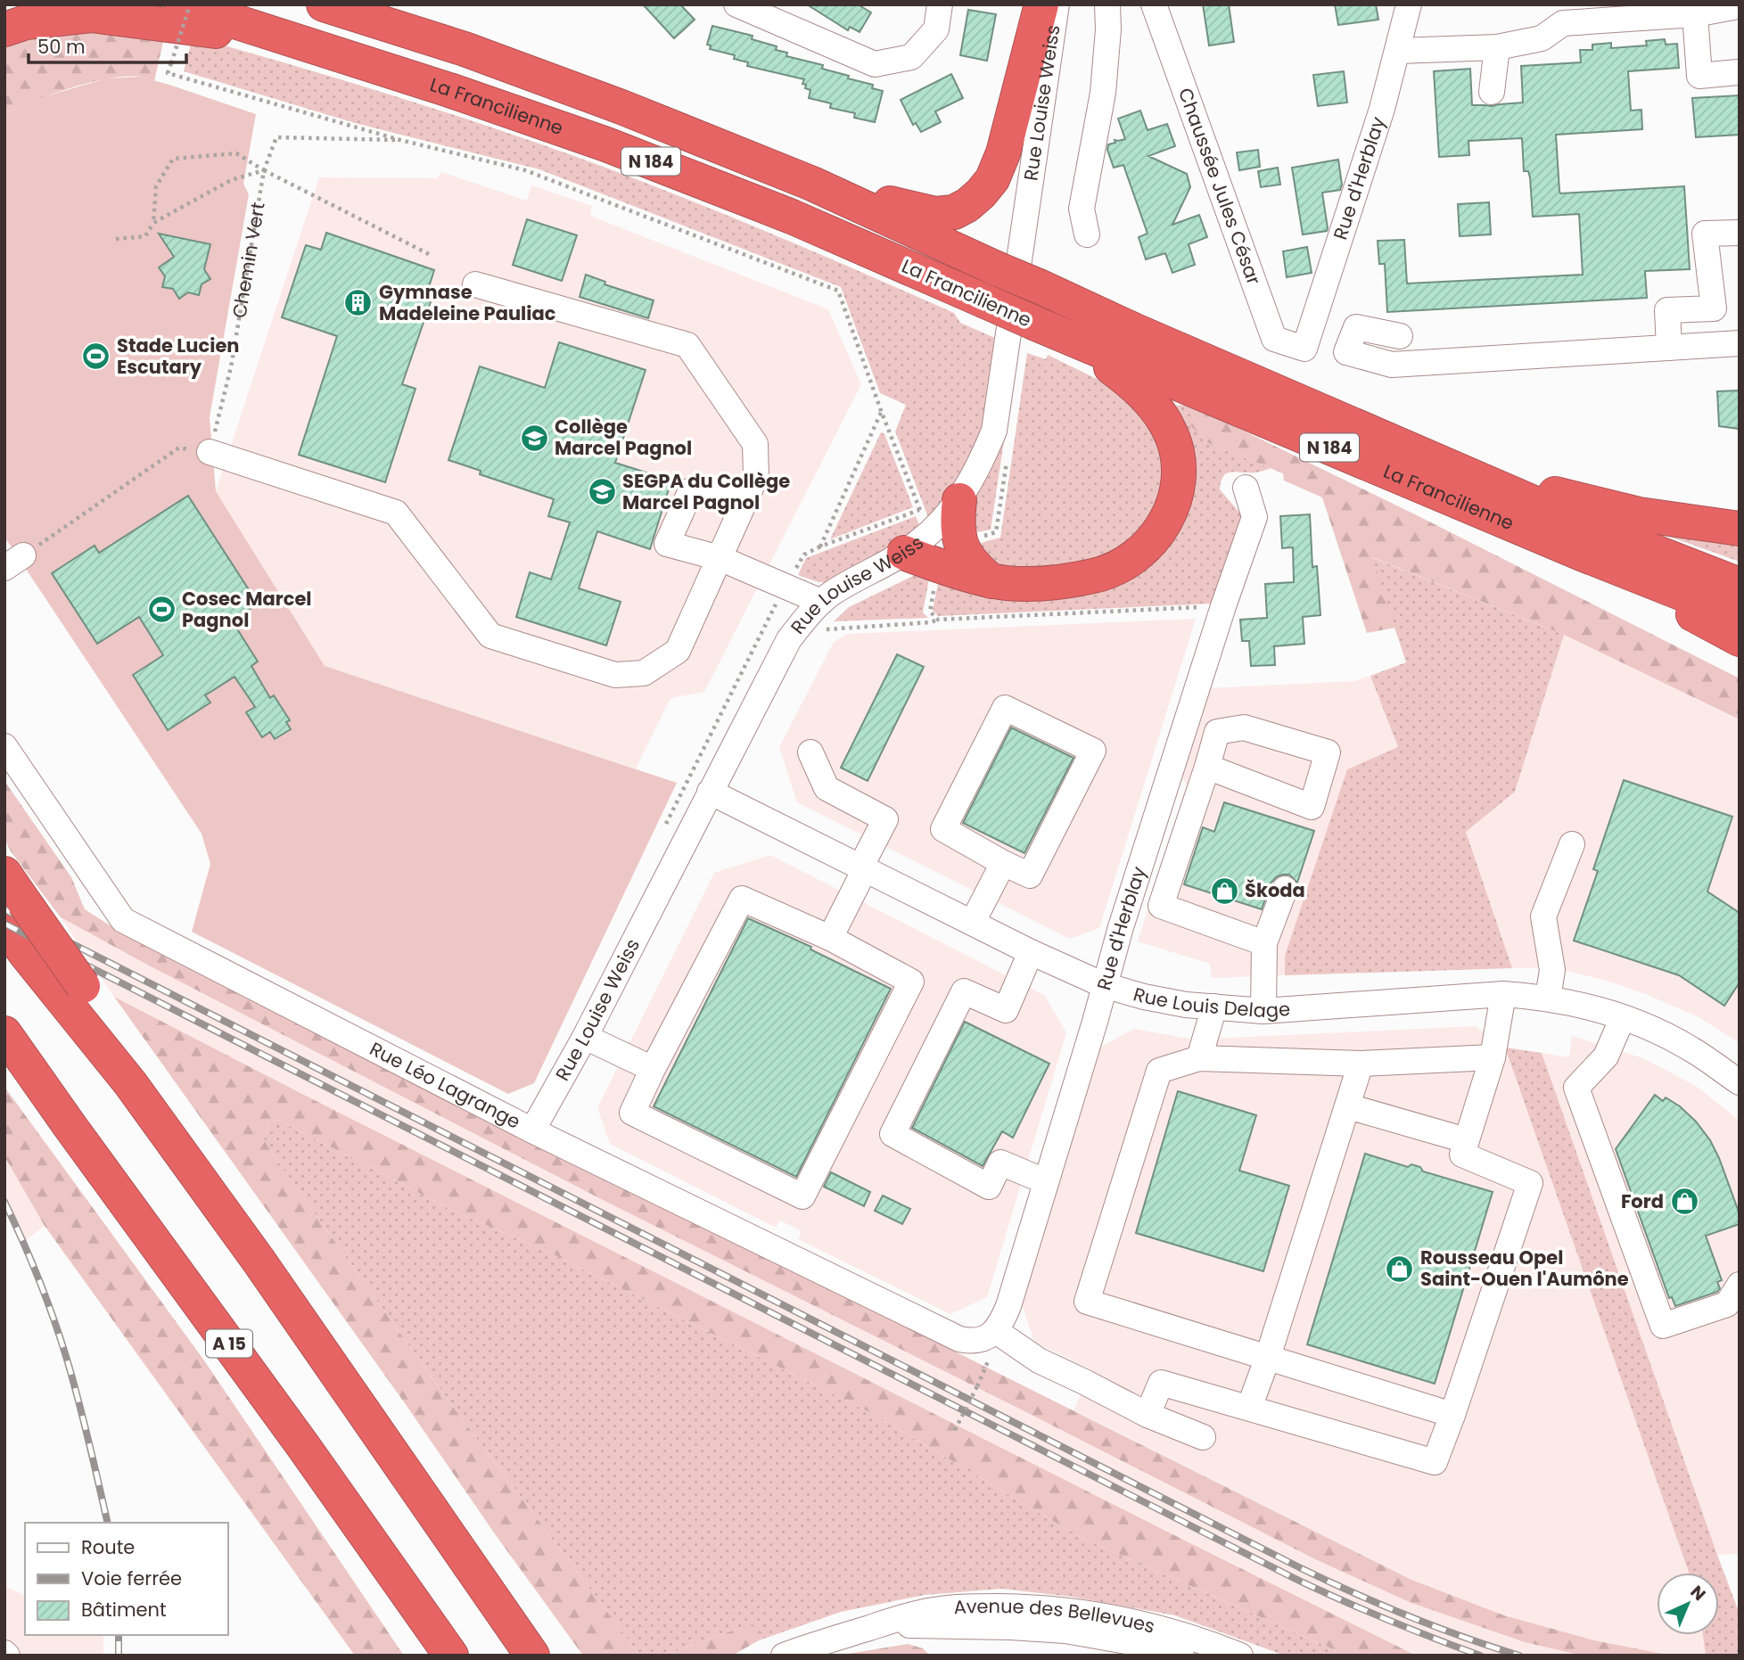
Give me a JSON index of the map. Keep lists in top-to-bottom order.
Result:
{
  "streets": {
    "highway": ["La Francilienne", "N 184", "A 15"],
    "street": [
      "Rue Louise Weiss",
      "Rue d'Herblay",
      "Chaussée Jules César",
      "Rue Louis Delage",
      "Rue Léo Lagrange",
      "Avenue des Bellevues"
    ],
    "path": ["Chemin Vert"]
  },
  "crossings": [
    ["Rue Louise Weiss", "Rue Louis Delage"],
    ["Rue Louise Weiss", "Rue Léo Lagrange"],
    ["Rue d'Herblay", "Chaussée Jules César"],
    ["Rue d'Herblay", "Rue Louis Delage"],
    ["Rue d'Herblay", "Rue Léo Lagrange"]
  ],
  "places": {
    "building": ["Gymnase Madeleine Pauliac"],
    "sports": ["Stade Lucien Escutary", "Cosec Marcel Pagnol"],
    "school or university": ["Collège Marcel Pagnol", "SEGPA du Collège Marcel Pagnol"],
    "shop": ["Škoda", "Ford", "Rousseau Opel Saint-Ouen l'Aumône"]
  },
  "legend": ["Route", "Voie ferrée", "Bâtiment"],
  "scale_bar": "50 m",
  "north": "top right"
}
